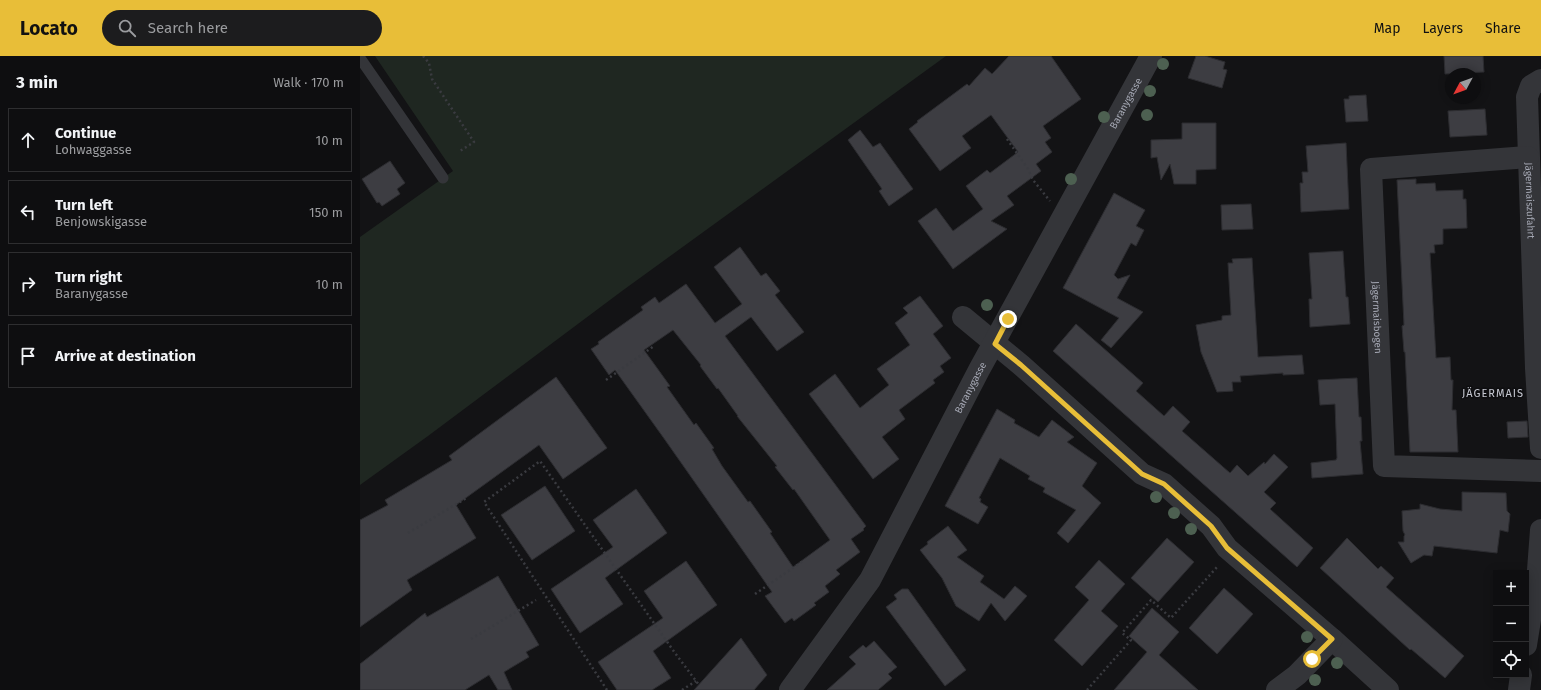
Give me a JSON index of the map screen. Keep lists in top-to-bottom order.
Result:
{
  "streets": {
    "street": ["Baranygasse", "Jägermaiszufahrt", "Jägermaisbogen"]
  },
  "crossings": [
    ["Jägermaiszufahrt", "Jägermaisbogen"]
  ],
  "districts": ["JÄGERMAIS"],
  "north": "bottom left",
  "page": {
    "header": "Locato",
    "search": "Search here",
    "nav": ["Map", "Layers", "Share"],
    "heading": ["3 min", "Walk · 170 m"],
    "list": [
      ["Continue", "Lohwaggasse", "10 m"],
      ["Turn left", "Benjowskigasse", "150 m"],
      ["Turn right", "Baranygasse", "10 m"],
      "Arrive at destination"
    ],
    "map_buttons": ["+", "−"]
  }
}
